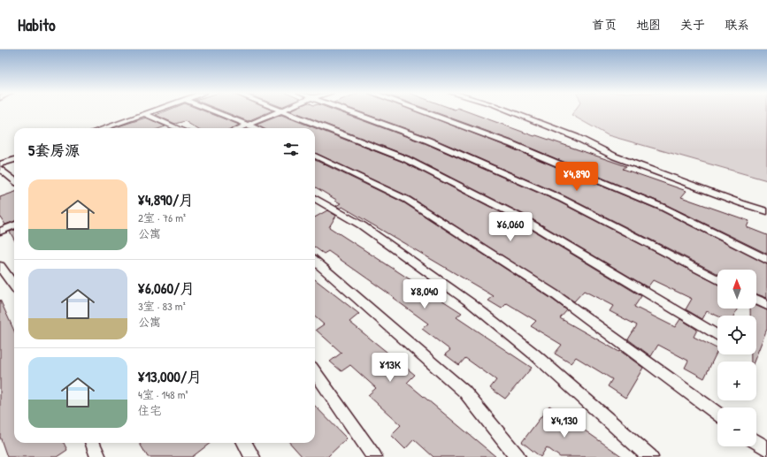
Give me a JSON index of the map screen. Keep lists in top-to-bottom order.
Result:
{
  "north": "top",
  "page": {
    "header": "Habito",
    "nav": [
      "首页",
      "地图",
      "关于",
      "联系"
    ],
    "heading": "5套房源",
    "price": [
      "¥4,890",
      "¥6,060",
      "¥8,040",
      "¥13K",
      "¥4,130"
    ],
    "list": [
      {
        "name": "¥4,890/月",
        "note": "2室 · 76 m² · 公寓"
      },
      {
        "name": "¥6,060/月",
        "note": "3室 · 83 m² · 公寓"
      },
      {
        "name": "¥13,000/月",
        "note": "4室 · 148 m² · 住宅"
      }
    ],
    "map_buttons": ["+", "−"]
  }
}
